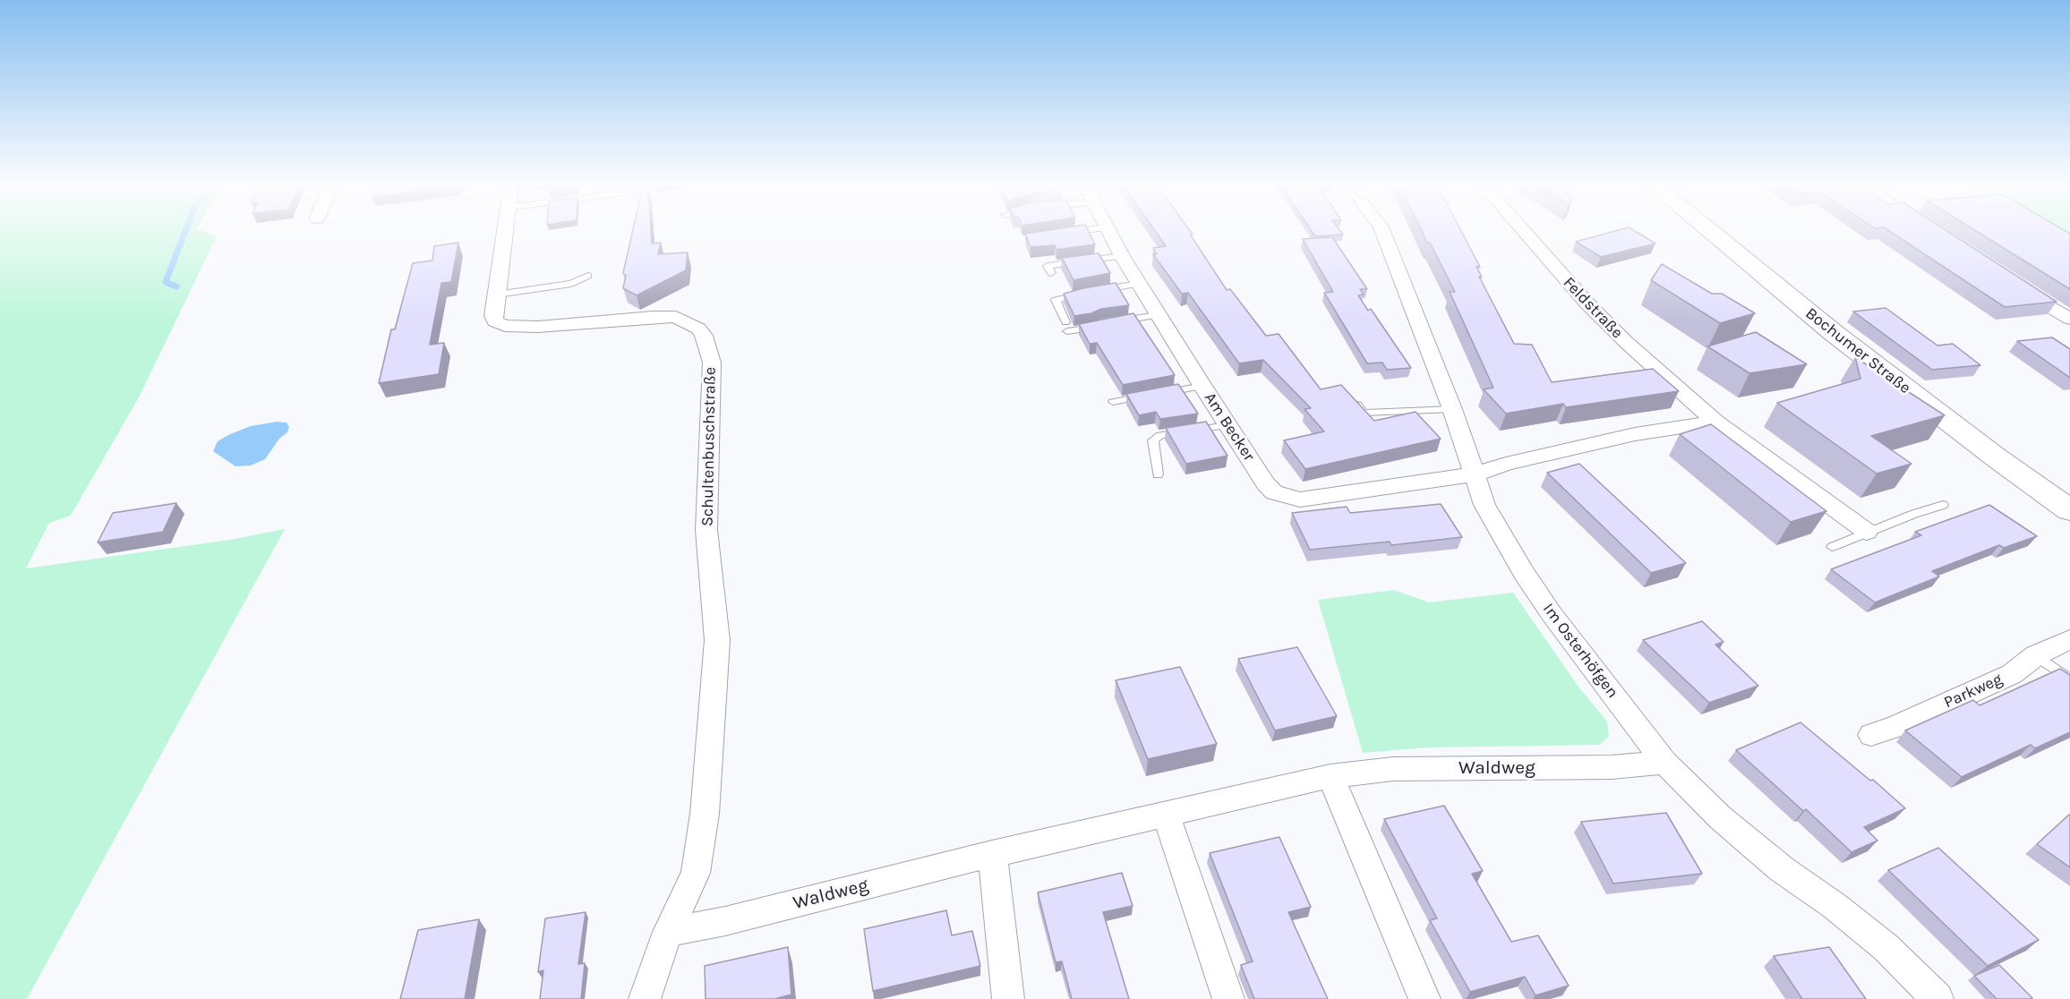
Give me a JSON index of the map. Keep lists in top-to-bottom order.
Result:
{
  "streets": {
    "main road": ["Bochumer Straße"],
    "street": [
      "Feldstraße",
      "Am Becker",
      "Schultenbuschstraße",
      "Im Osterhöfgen",
      "Parkweg",
      "Waldweg"
    ]
  },
  "crossings": [
    ["Am Becker", "Im Osterhöfgen"],
    ["Schultenbuschstraße", "Waldweg"],
    ["Im Osterhöfgen", "Waldweg"]
  ]
}
